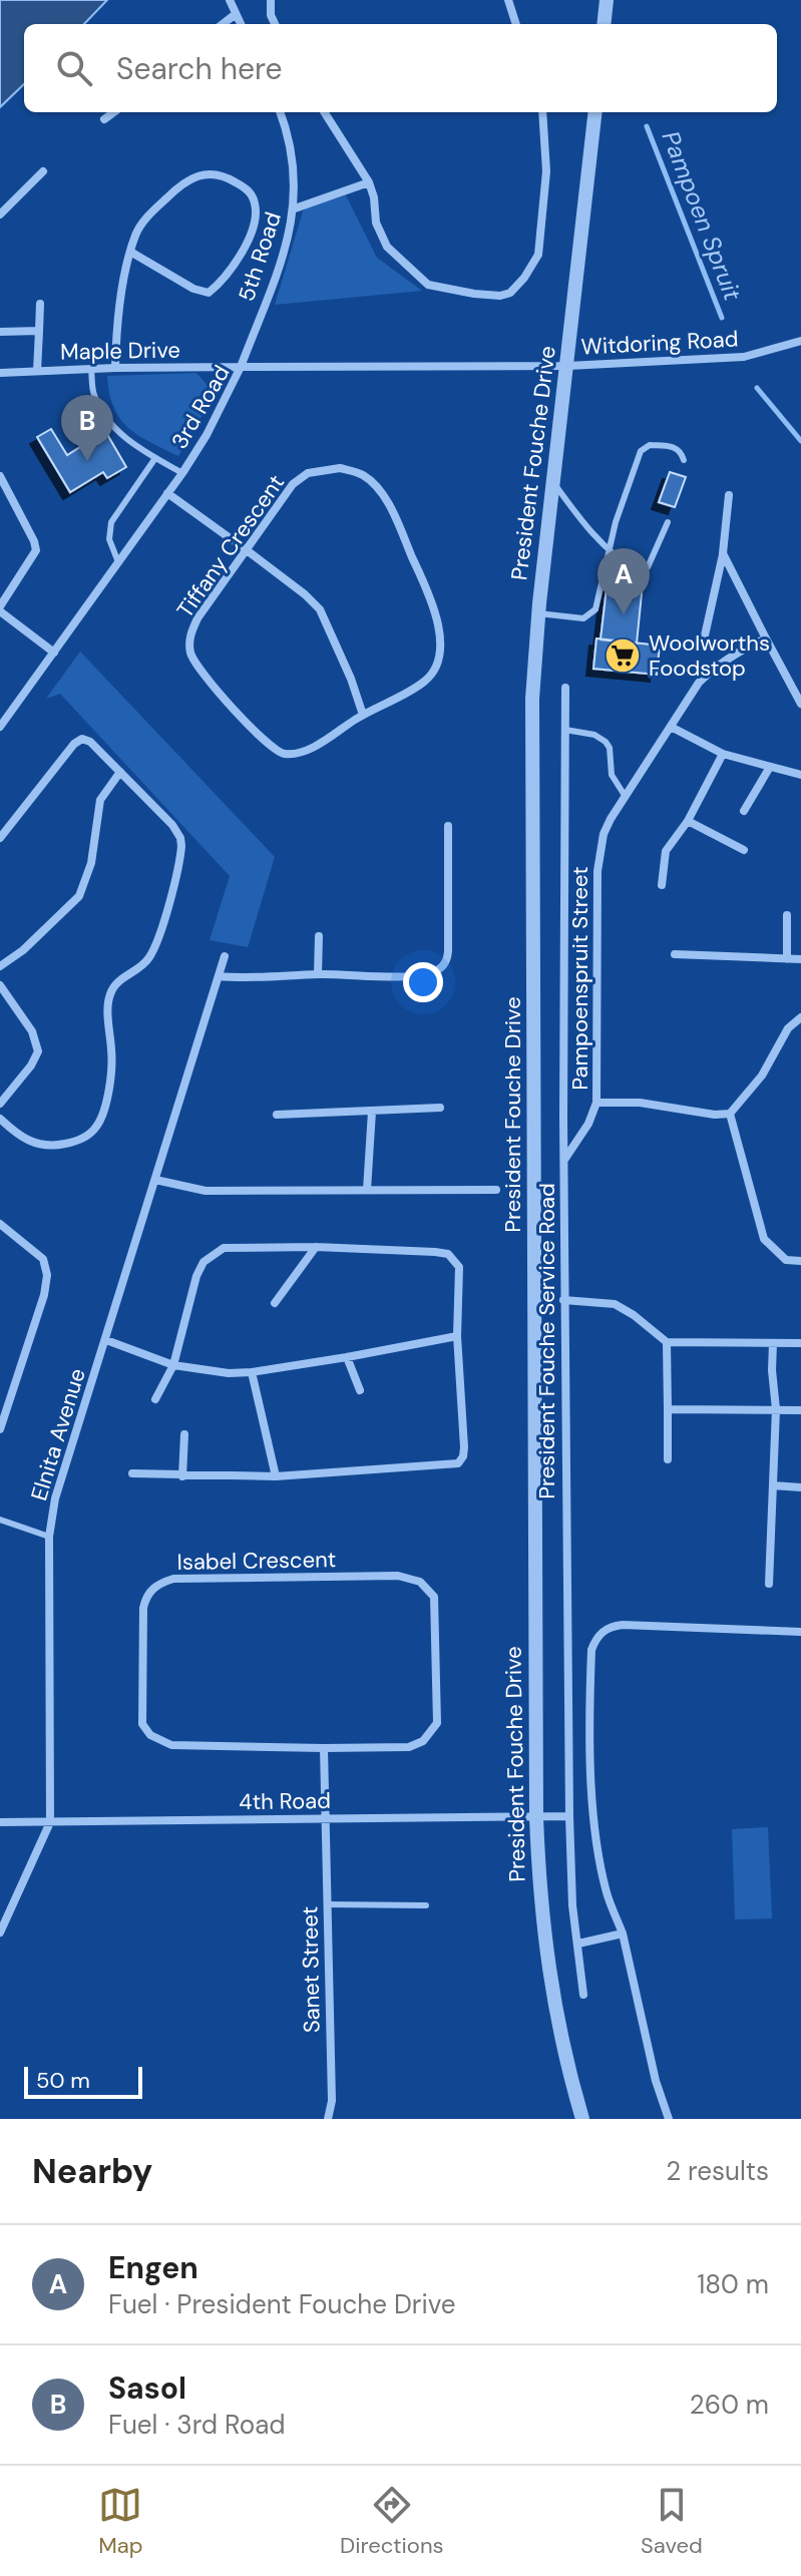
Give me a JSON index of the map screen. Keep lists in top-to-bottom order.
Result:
{
  "streets": {
    "street": [
      "5th Road",
      "Witdoring Road",
      "Maple Drive",
      "3rd Road",
      "President Fouche Drive",
      "Tiffany Crescent",
      "Pampoenspruit Street",
      "President Fouche Service Road",
      "Elnita Avenue",
      "Isabel Crescent",
      "4th Road",
      "Sanet Street"
    ]
  },
  "crossings": [
    ["5th Road", "Maple Drive"],
    ["5th Road", "3rd Road"],
    ["Witdoring Road", "3rd Road"],
    ["Witdoring Road", "President Fouche Drive"],
    ["Maple Drive", "3rd Road"],
    ["3rd Road", "President Fouche Drive"],
    ["President Fouche Drive", "4th Road"],
    ["Pampoenspruit Street", "President Fouche Service Road"],
    ["President Fouche Service Road", "4th Road"],
    ["Elnita Avenue", "4th Road"],
    ["4th Road", "Sanet Street"]
  ],
  "water": ["Pampoen Spruit"],
  "places": {
    "supermarket": ["Woolworths Foodstop"]
  },
  "scale_bar": "50 m",
  "page": {
    "search": "Search here",
    "pins": ["B", "A"],
    "scale": "50 m",
    "heading": ["Nearby", "2 results"],
    "list": [
      {
        "mark": "A",
        "name": "Engen",
        "note": "Fuel · President Fouche Drive",
        "value": "180 m"
      },
      {
        "mark": "B",
        "name": "Sasol",
        "note": "Fuel · 3rd Road",
        "value": "260 m"
      }
    ],
    "nav": ["Map", "Directions", "Saved"]
  }
}
